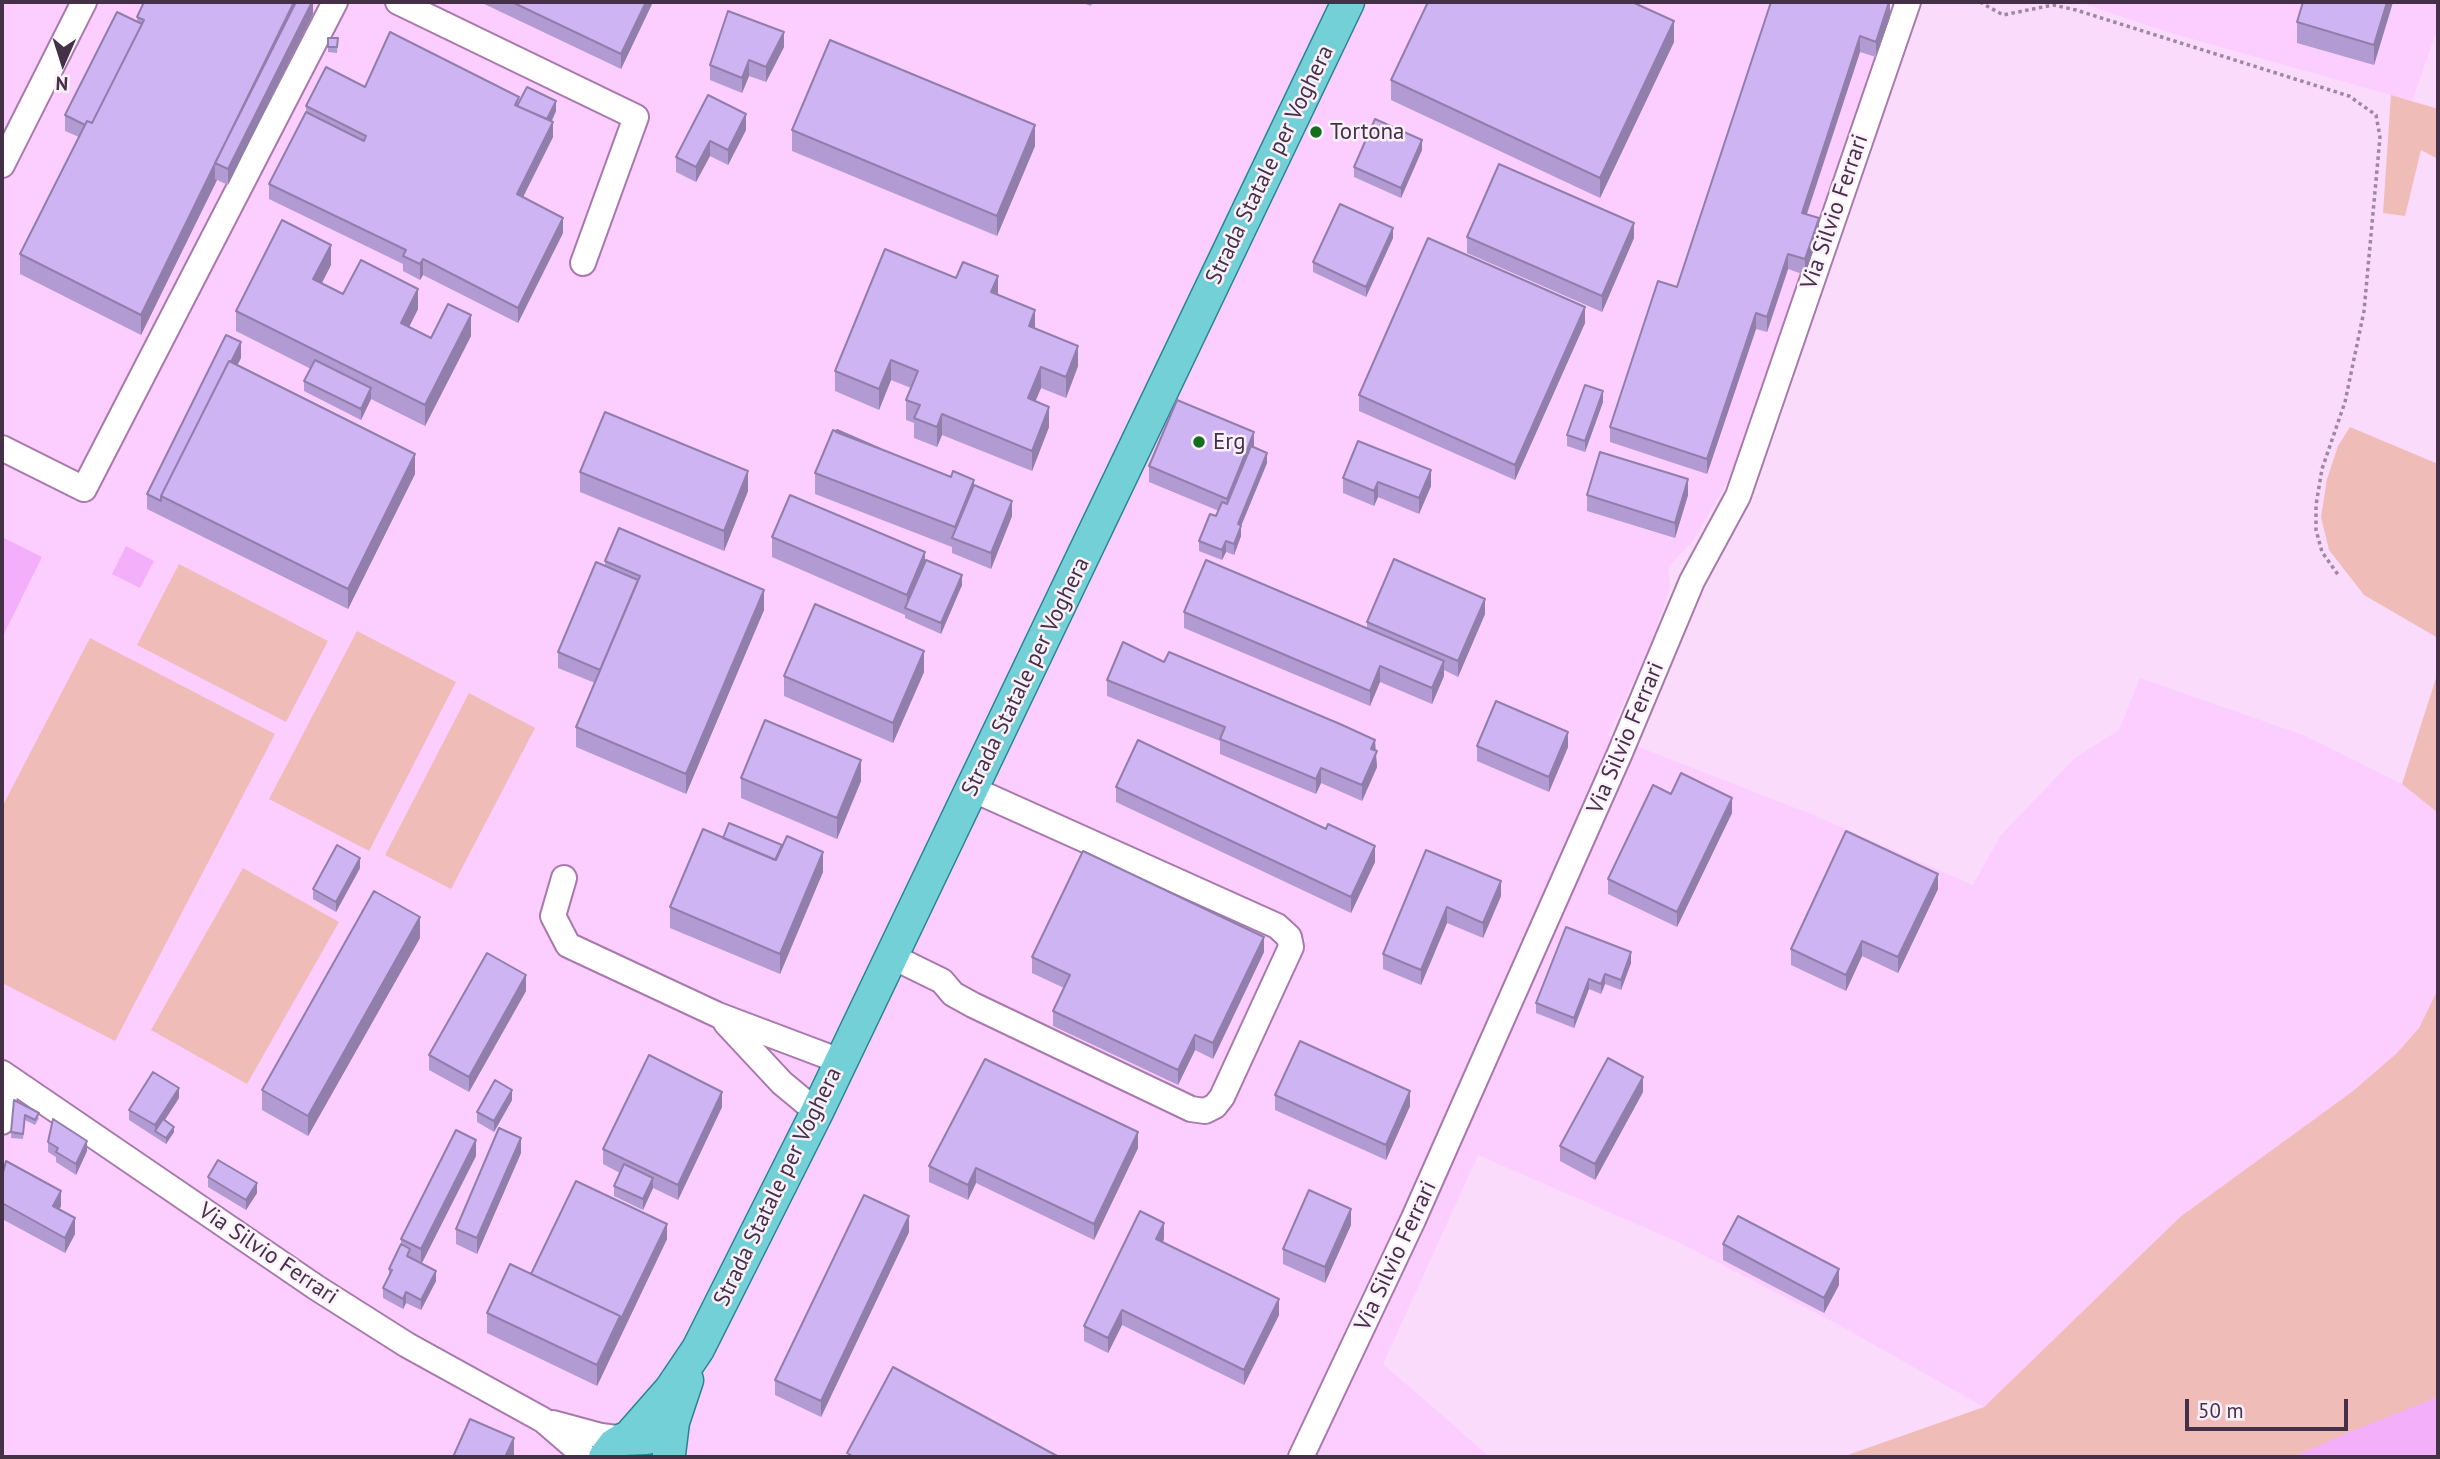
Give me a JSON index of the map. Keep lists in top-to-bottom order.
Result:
{
  "streets": {
    "main road": ["Strada Statale per Voghera"],
    "street": ["Via Silvio Ferrari"]
  },
  "crossings": [
    ["Strada Statale per Voghera", "Via Silvio Ferrari"]
  ],
  "places": ["Tortona", "Erg"],
  "scale_bar": "50 m",
  "north": "bottom"
}
